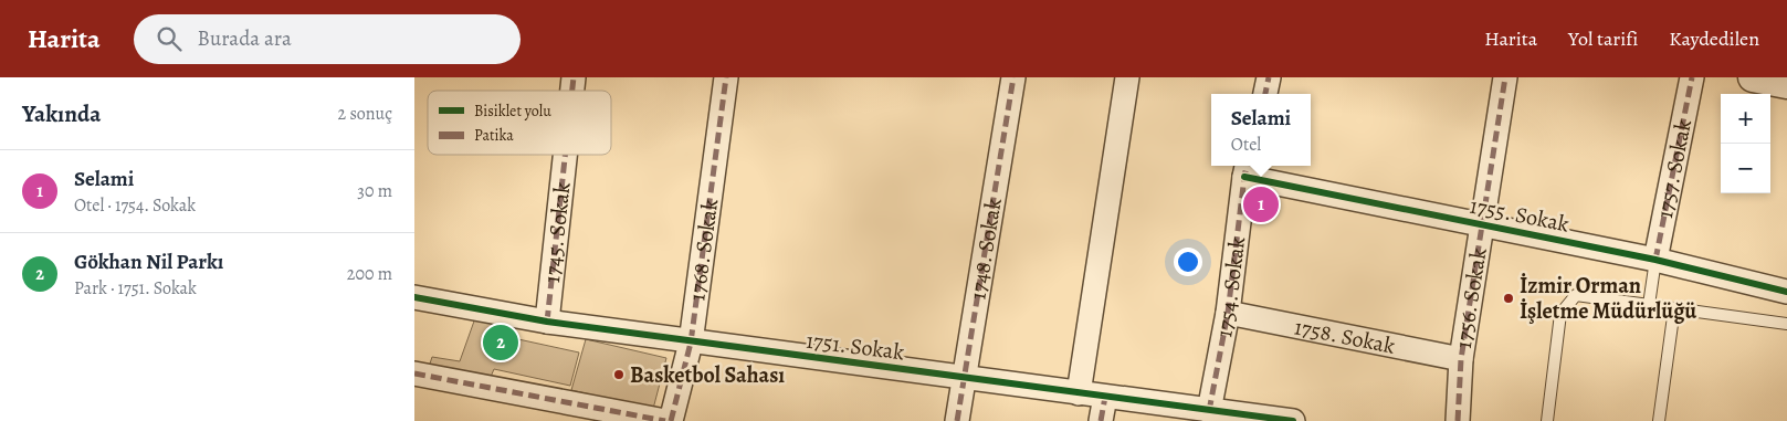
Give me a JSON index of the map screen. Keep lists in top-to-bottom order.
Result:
{
  "streets": {
    "street": [
      "1757. Sokak",
      "1755. Sokak",
      "1745. Sokak",
      "1768. Sokak",
      "1748. Sokak",
      "1754. Sokak",
      "1756. Sokak",
      "1758. Sokak",
      "1751. Sokak"
    ]
  },
  "crossings": [
    ["1757. Sokak", "1755. Sokak"],
    ["1755. Sokak", "1754. Sokak"],
    ["1755. Sokak", "1756. Sokak"],
    ["1745. Sokak", "1751. Sokak"],
    ["1768. Sokak", "1751. Sokak"],
    ["1748. Sokak", "1751. Sokak"],
    ["1754. Sokak", "1758. Sokak"],
    ["1754. Sokak", "1751. Sokak"],
    ["1756. Sokak", "1758. Sokak"]
  ],
  "places": ["İzmir Orman İşletme Müdürlüğü", "Basketbol Sahası"],
  "legend": ["Bisiklet yolu", "Patika"],
  "page": {
    "header": "Harita",
    "search": "Burada ara",
    "nav": ["Harita", "Yol tarifi", "Kaydedilen"],
    "heading": ["Yakında", "2 sonuç"],
    "map_buttons": ["+", "−"],
    "popup": ["Selami", "Otel"],
    "list": [
      {
        "mark": "1",
        "name": "Selami",
        "note": "Otel · 1754. Sokak",
        "value": "30 m"
      },
      {
        "mark": "2",
        "name": "Gökhan Nil Parkı",
        "note": "Park · 1751. Sokak",
        "value": "200 m"
      }
    ],
    "pins": ["1", "2"]
  }
}
